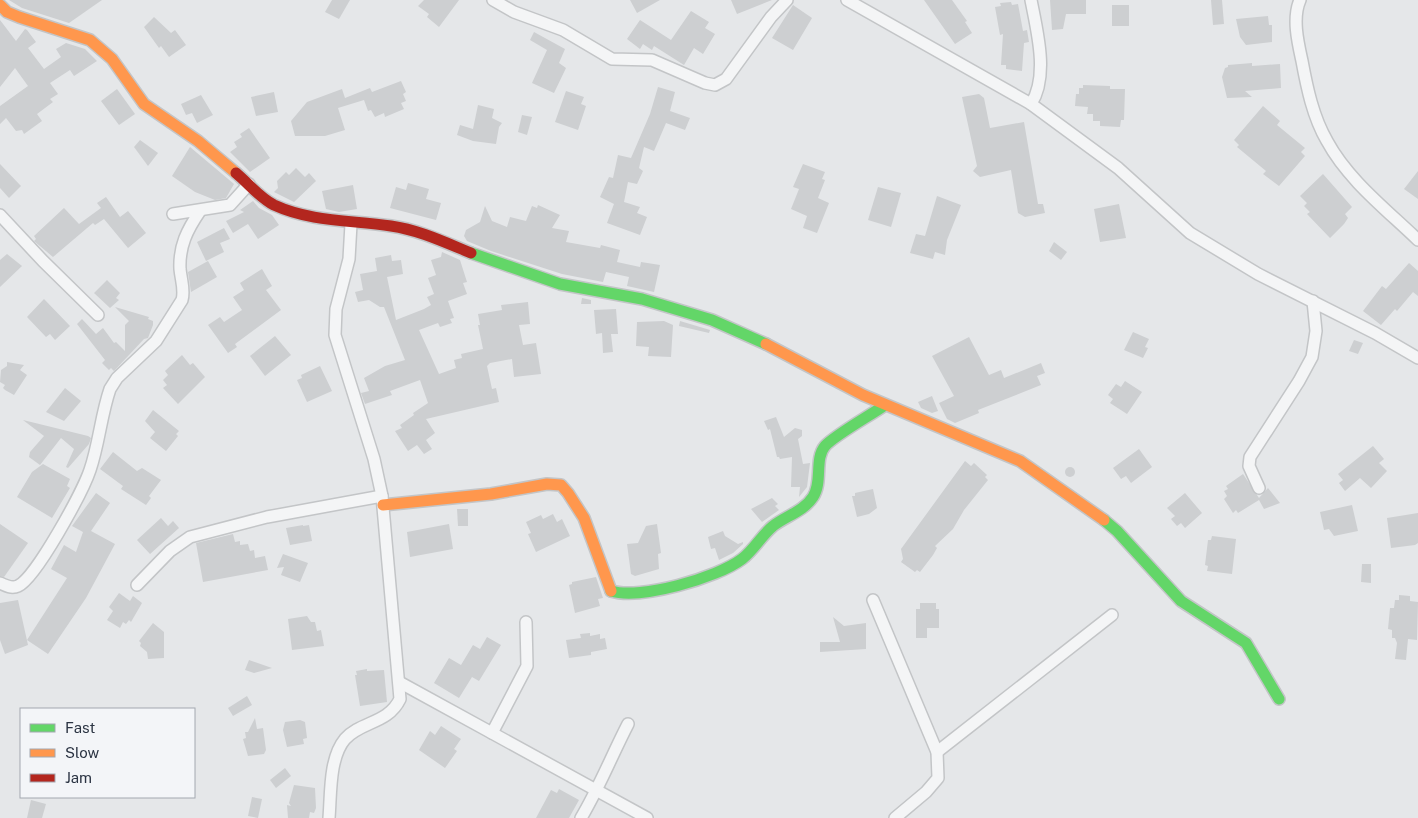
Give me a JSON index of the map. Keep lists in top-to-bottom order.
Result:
{
  "legend": ["Fast", "Slow", "Jam"]
}
